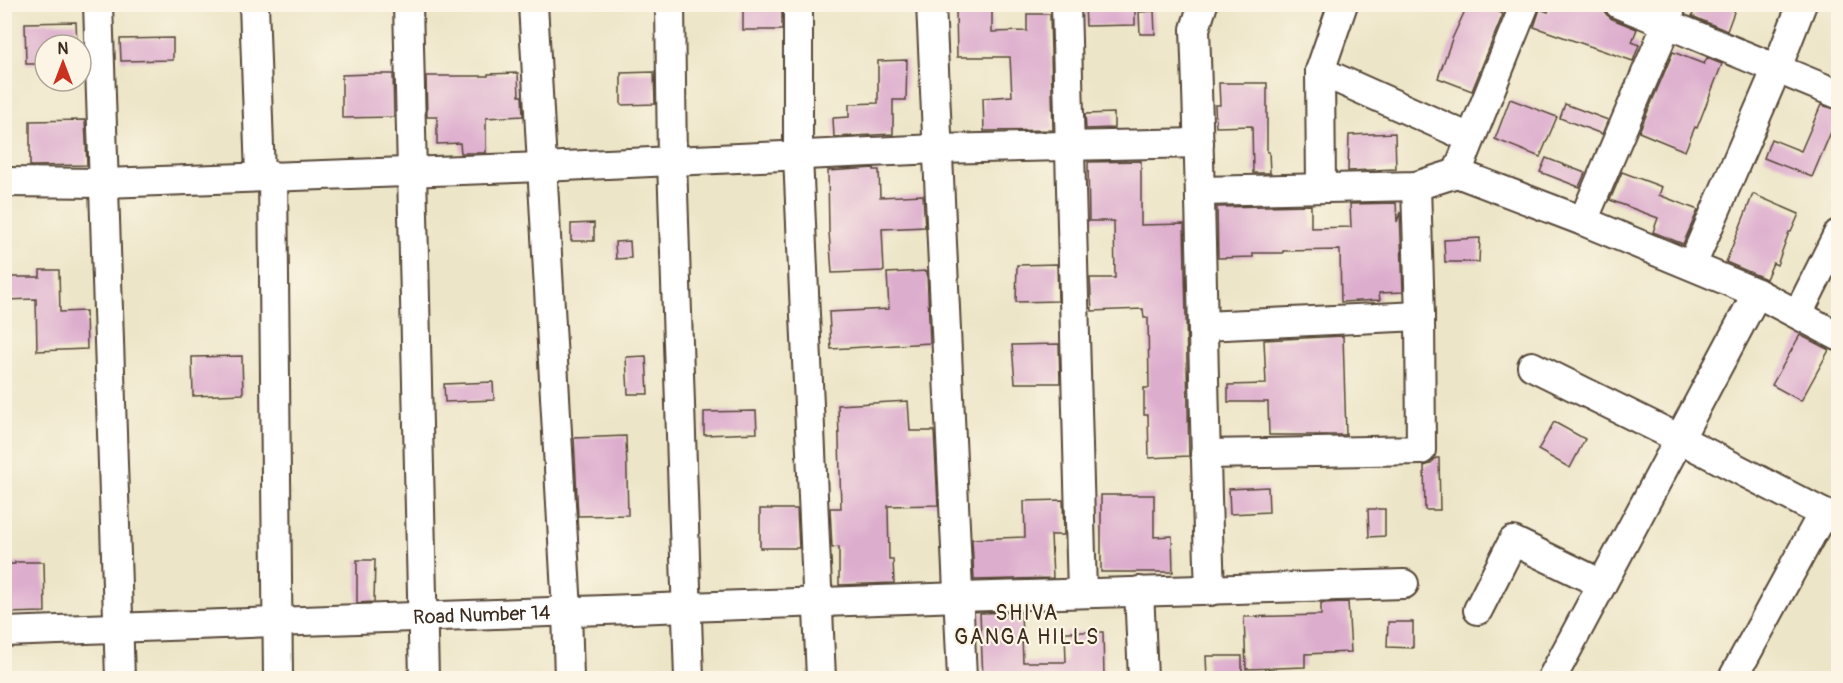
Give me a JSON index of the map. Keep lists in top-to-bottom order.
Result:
{
  "streets": {
    "street": ["Road Number 14"]
  },
  "districts": ["SHIVA GANGA HILLS"],
  "north": "top"
}
